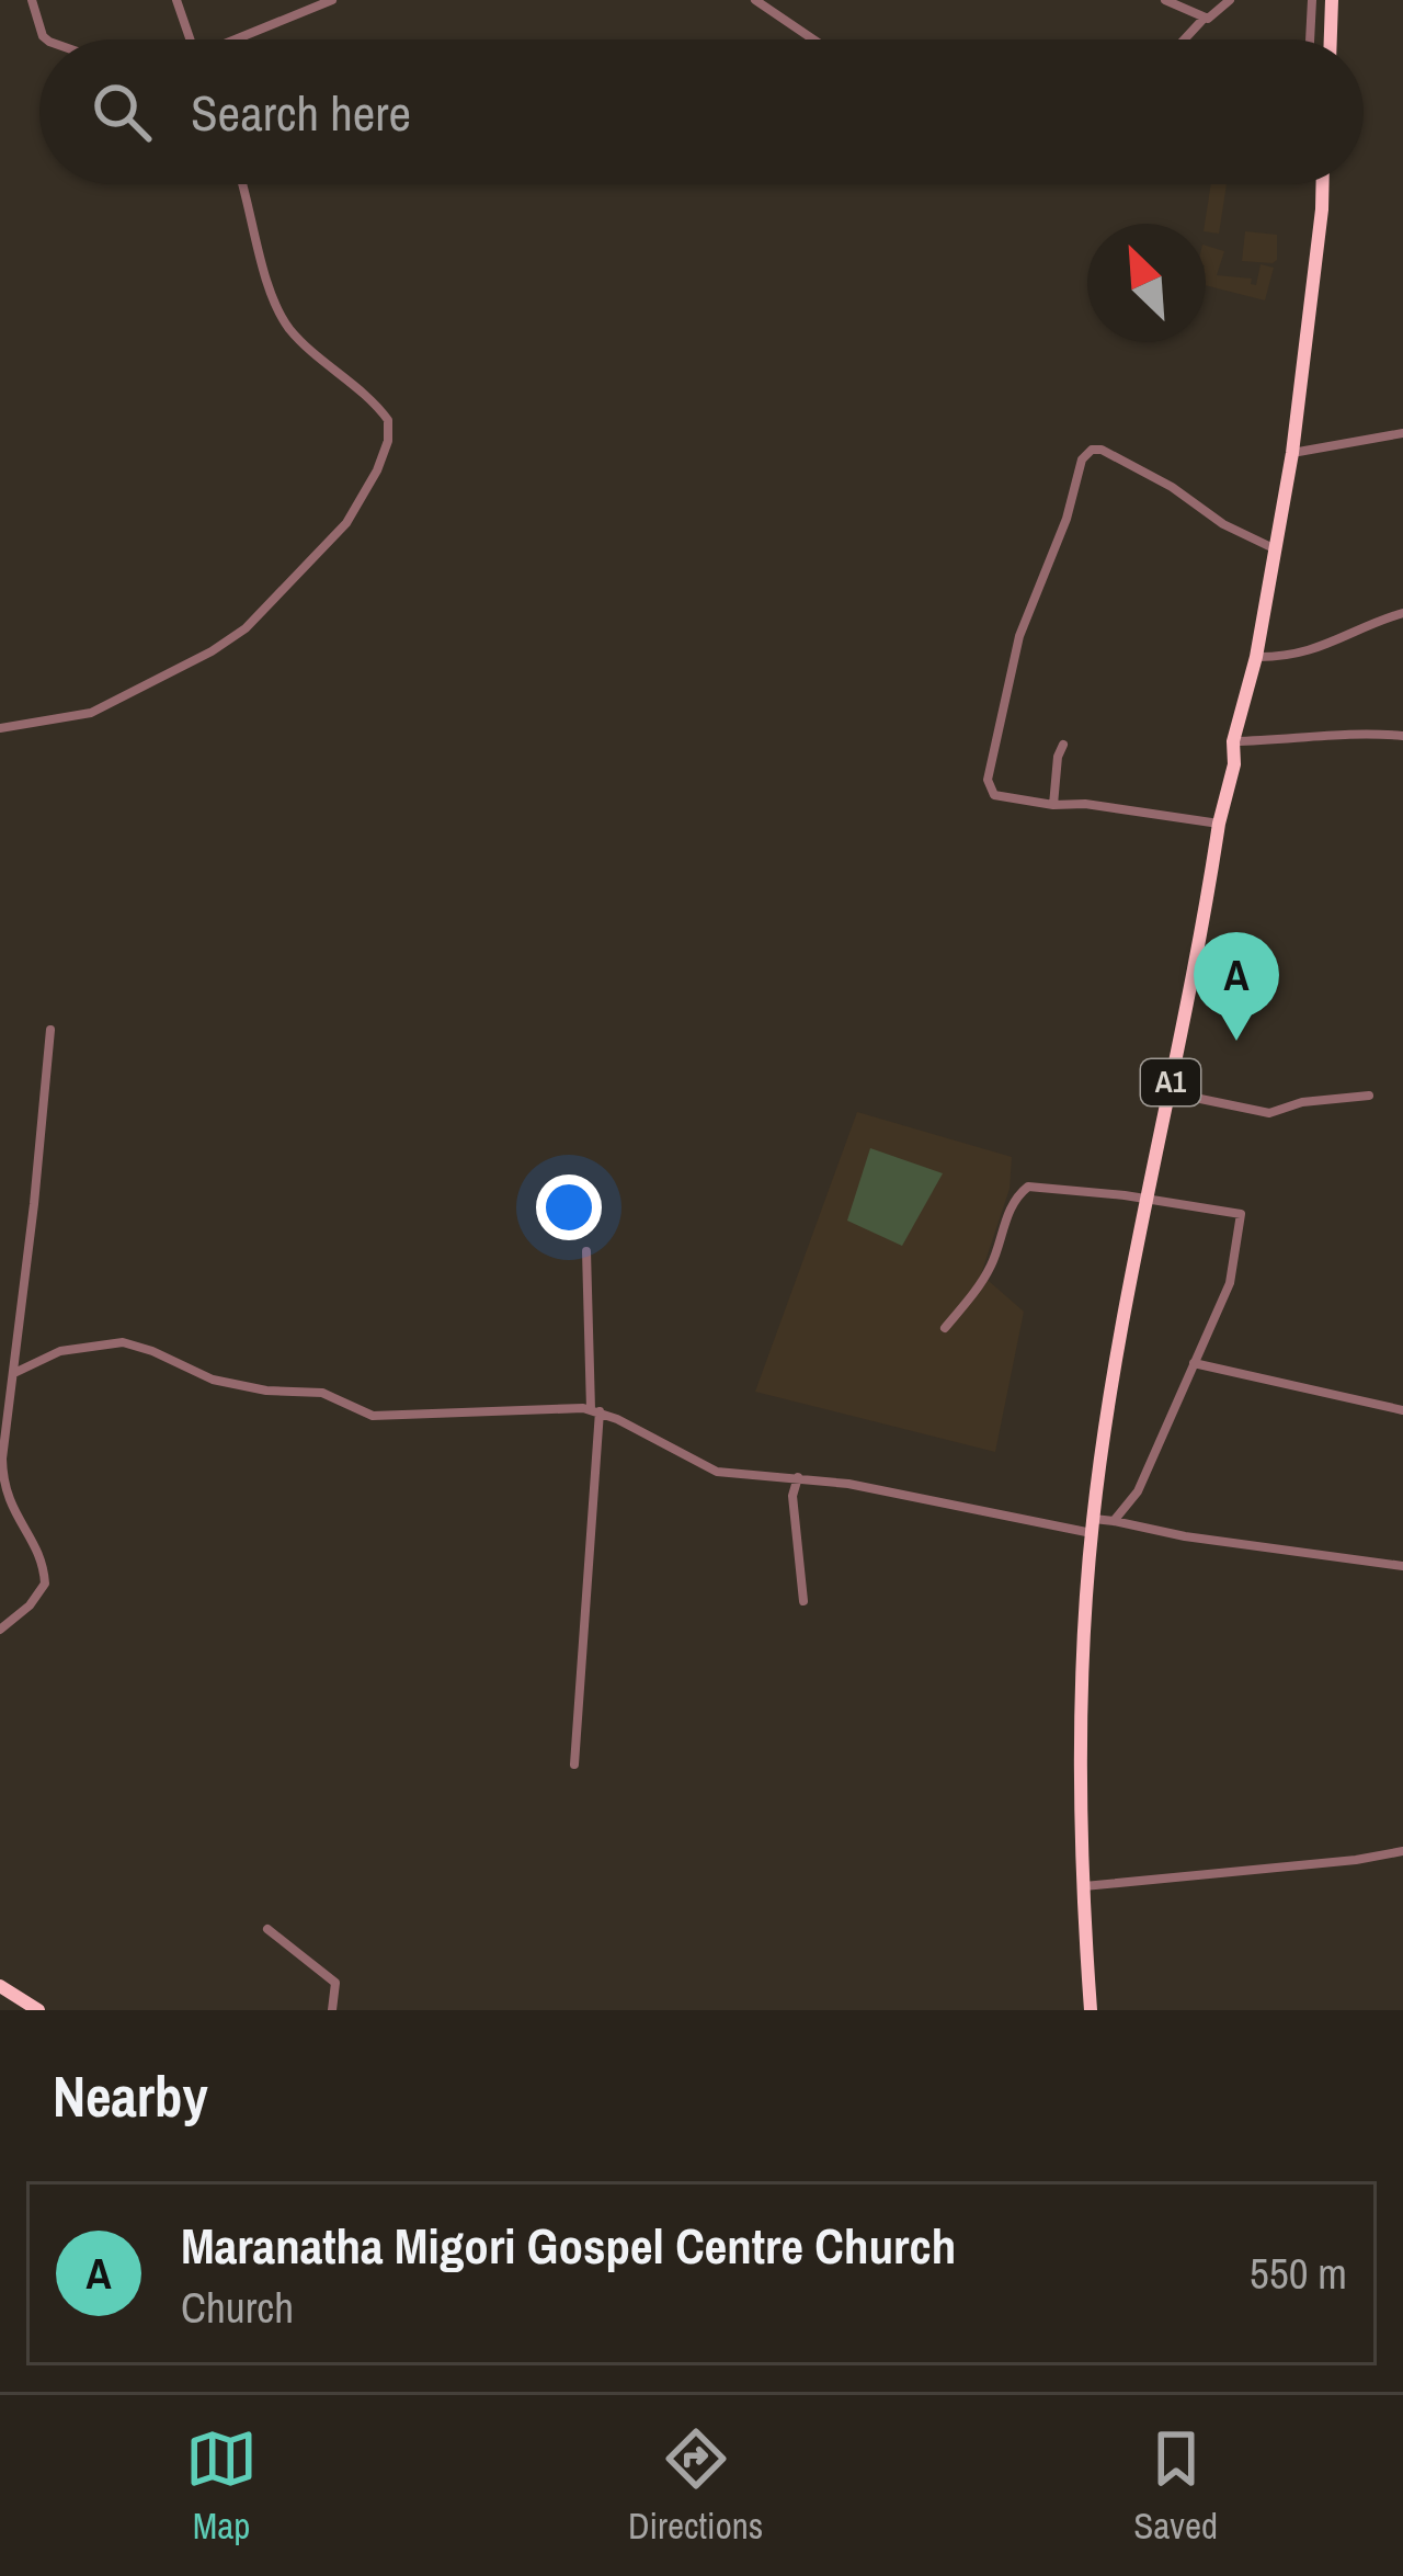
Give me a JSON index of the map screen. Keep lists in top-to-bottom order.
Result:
{
  "streets": {
    "highway": ["A1"]
  },
  "north": "top left",
  "page": {
    "search": "Search here",
    "pins": "A",
    "heading": "Nearby",
    "list": [
      {
        "mark": "A",
        "name": "Maranatha Migori Gospel Centre Church",
        "note": "Church",
        "value": "550 m"
      }
    ],
    "nav": ["Map", "Directions", "Saved"]
  }
}
